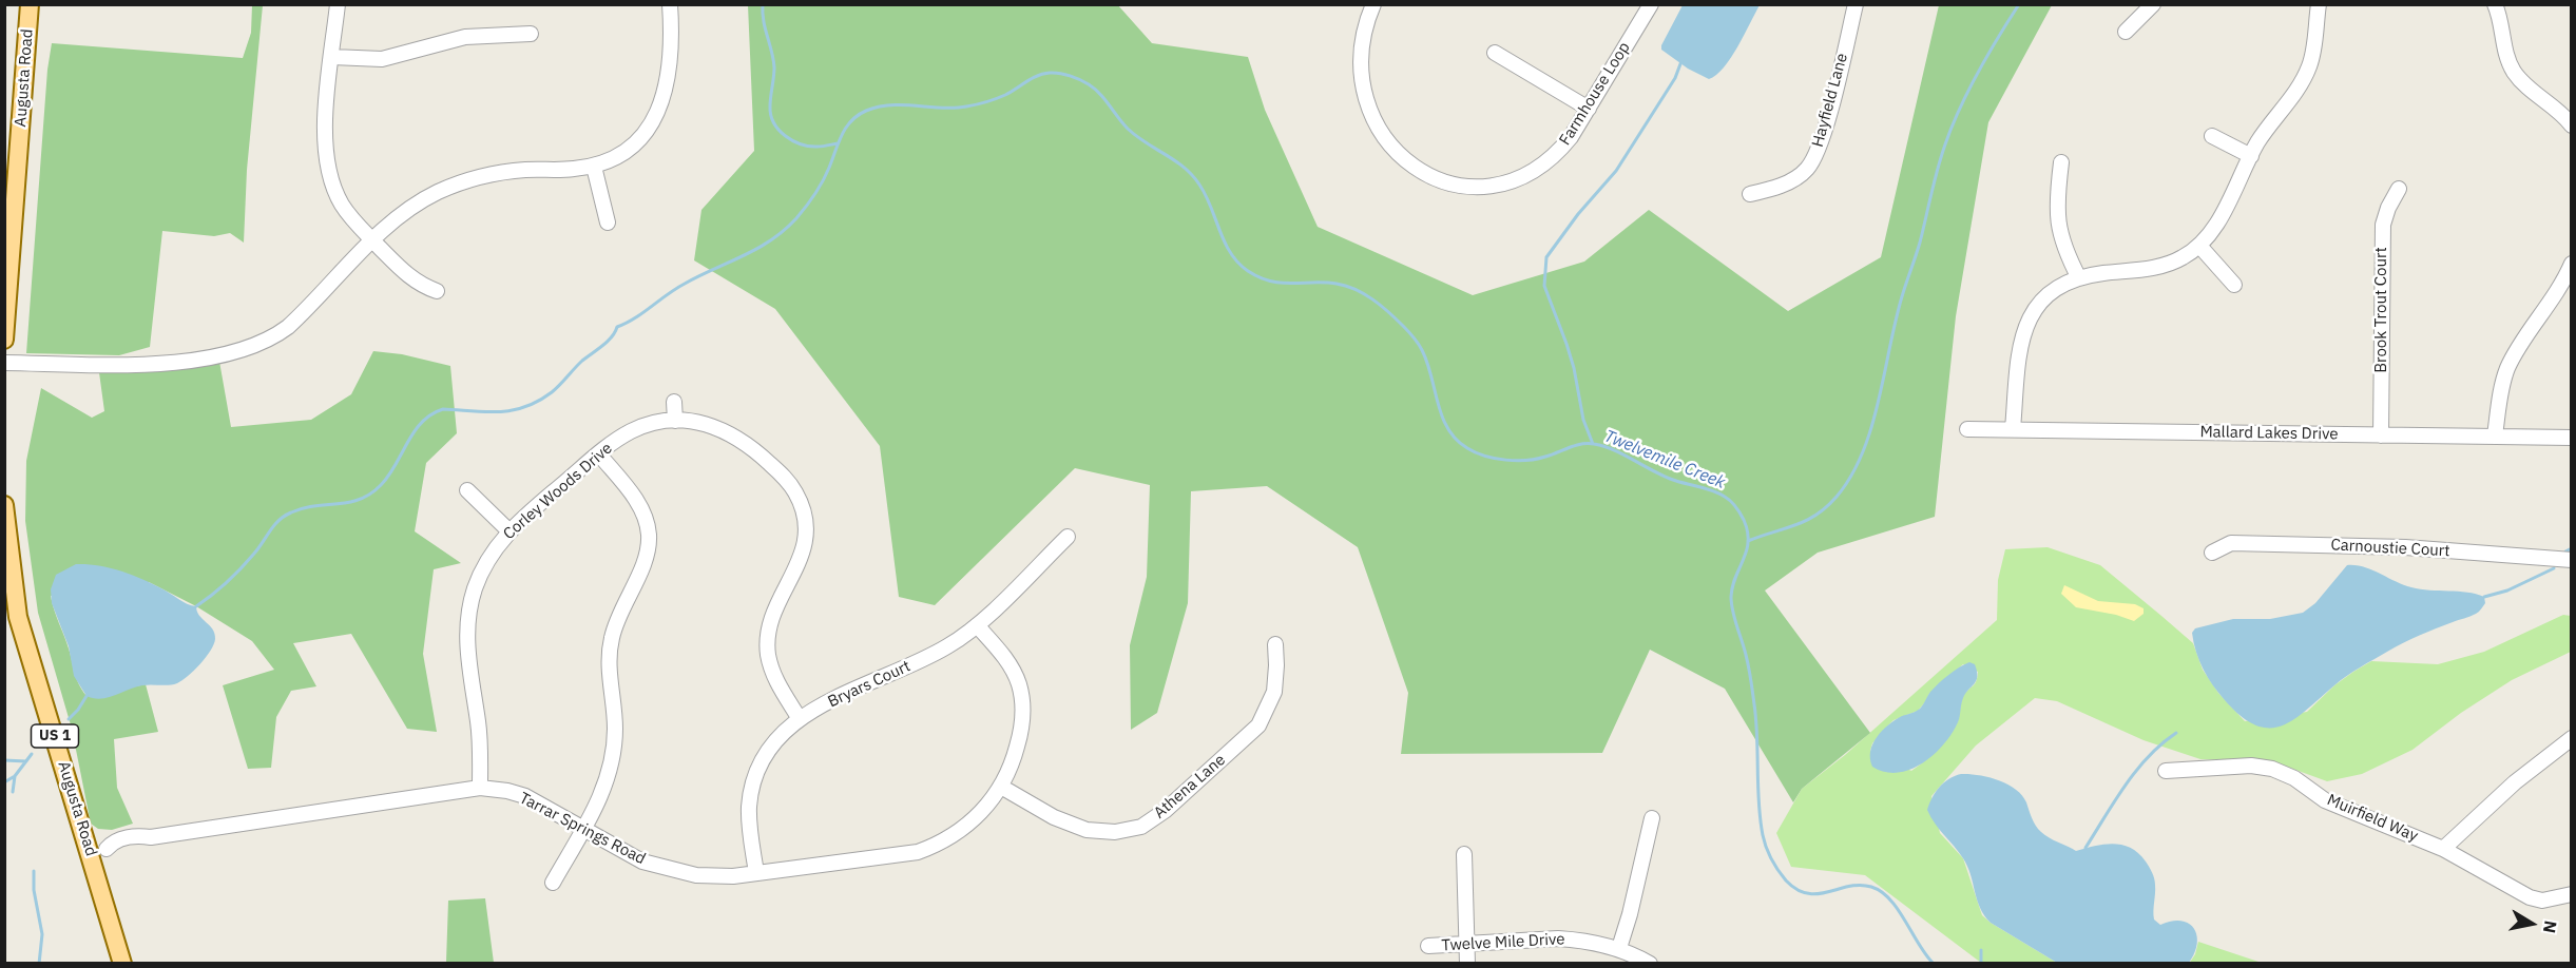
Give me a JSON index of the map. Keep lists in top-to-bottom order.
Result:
{
  "streets": {
    "main road": ["Augusta Road", "US 1"],
    "street": [
      "Farmhouse Loop",
      "Hayfield Lane",
      "Brook Trout Court",
      "Mallard Lakes Drive",
      "Corley Woods Drive",
      "Carnoustie Court",
      "Bryars Court",
      "Athena Lane",
      "Muirfield Way",
      "Tarrar Springs Road",
      "Twelve Mile Drive"
    ]
  },
  "crossings": [
    ["Augusta Road", "Tarrar Springs Road"],
    ["Brook Trout Court", "Mallard Lakes Drive"],
    ["Corley Woods Drive", "Bryars Court"],
    ["Corley Woods Drive", "Tarrar Springs Road"],
    ["Bryars Court", "Tarrar Springs Road"],
    ["Athena Lane", "Tarrar Springs Road"]
  ],
  "water": ["Twelvemile Creek"],
  "north": "right"
}
